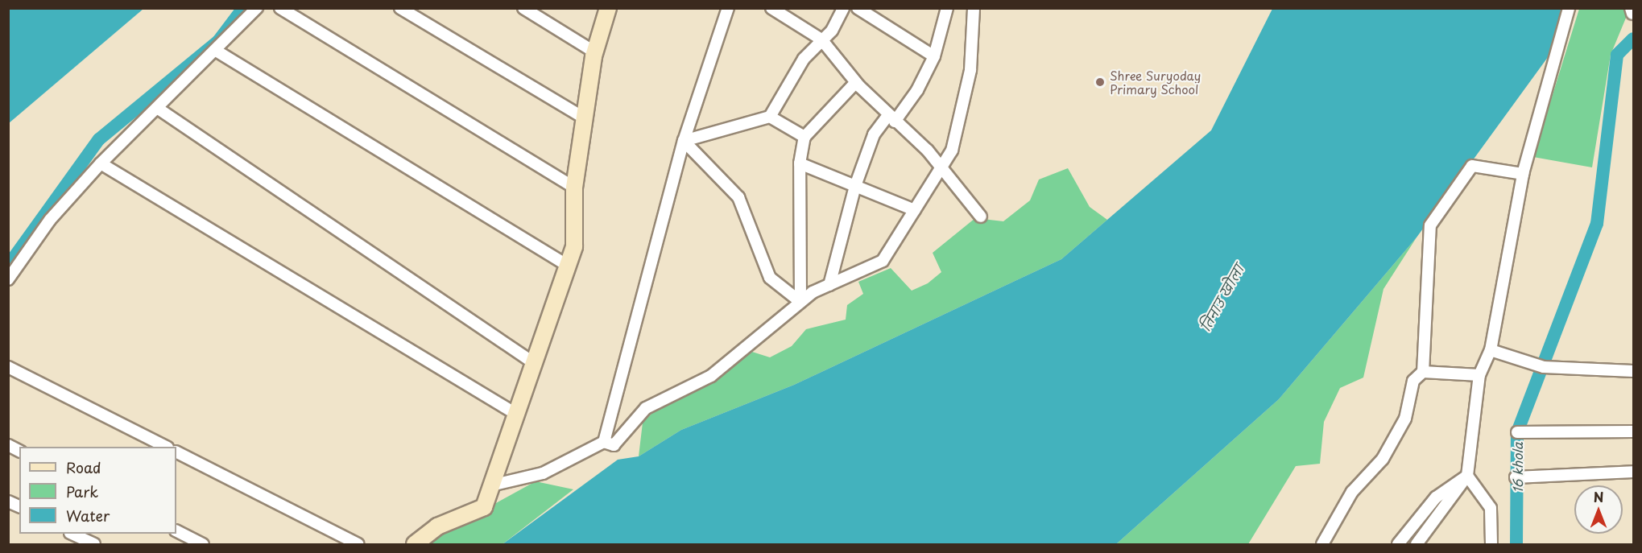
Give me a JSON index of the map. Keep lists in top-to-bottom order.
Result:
{
  "water": ["तिनाउ खोला", "16 khola"],
  "places": ["Shree Suryoday Primary School"],
  "legend": ["Road", "Park", "Water"],
  "north": "top"
}
